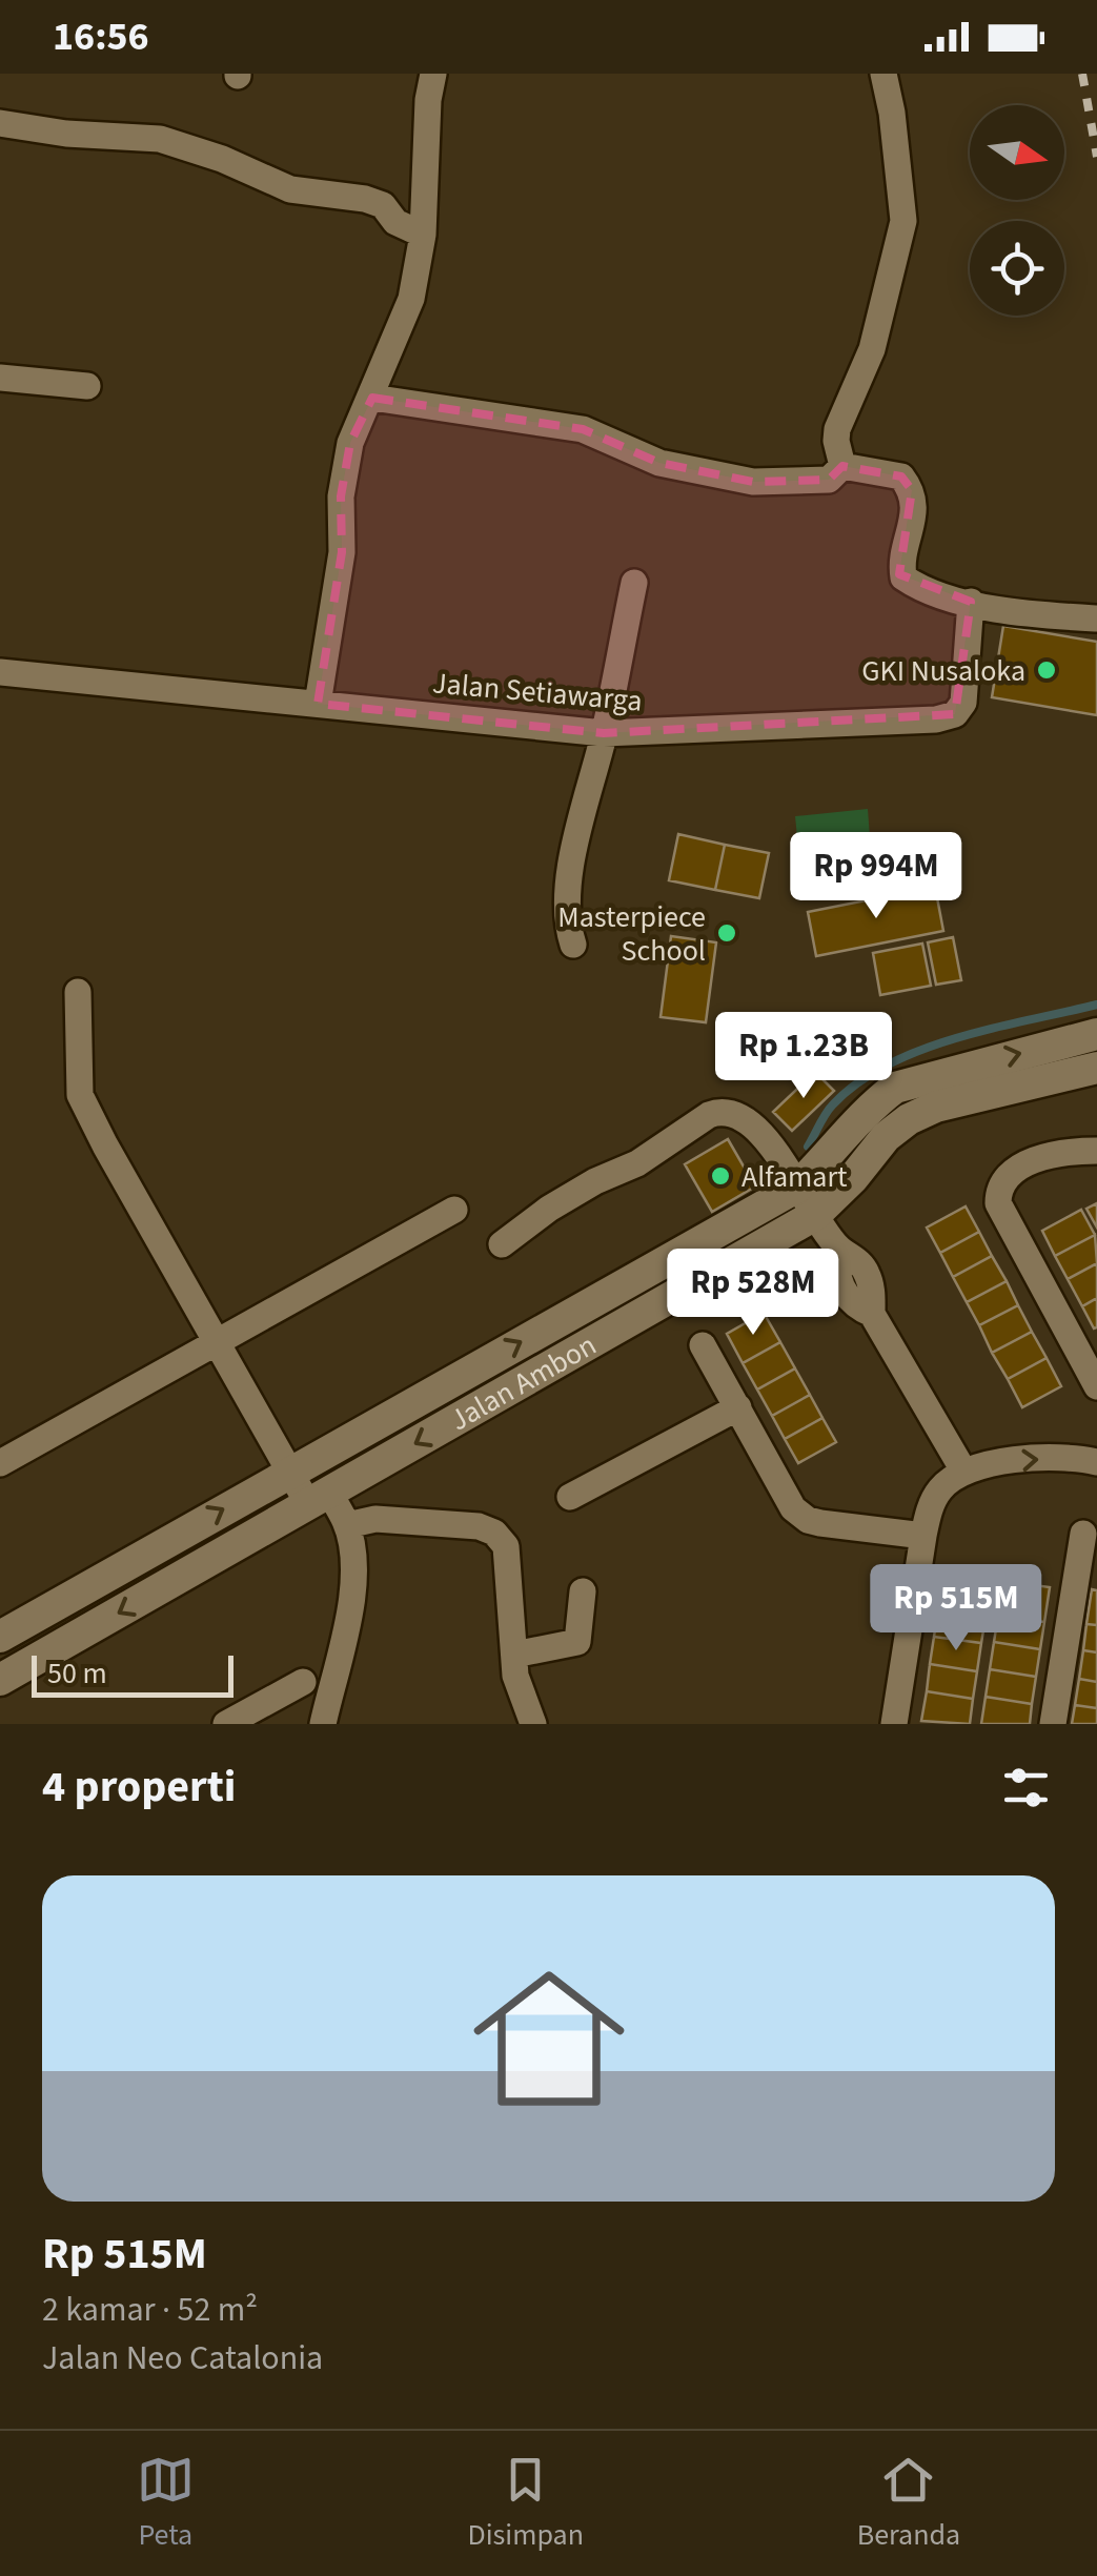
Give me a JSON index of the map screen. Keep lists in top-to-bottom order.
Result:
{
  "streets": {
    "street": ["Jalan Setiawarga", "Jalan Ambon"]
  },
  "places": ["GKI Nusaloka", "Masterpiece School", "Alfamart"],
  "scale_bar": "50 m",
  "north": "right",
  "page": {
    "status": "16:56",
    "price": [
      "Rp 994M",
      "Rp 1.23B",
      "Rp 528M",
      "Rp 515M"
    ],
    "scale": "50 m",
    "heading": "4 properti",
    "list": [
      {
        "name": "Rp 515M",
        "note": "2 kamar · 52 m² · Jalan Neo Catalonia"
      }
    ],
    "tabs": ["Peta", "Disimpan", "Beranda"]
  }
}
